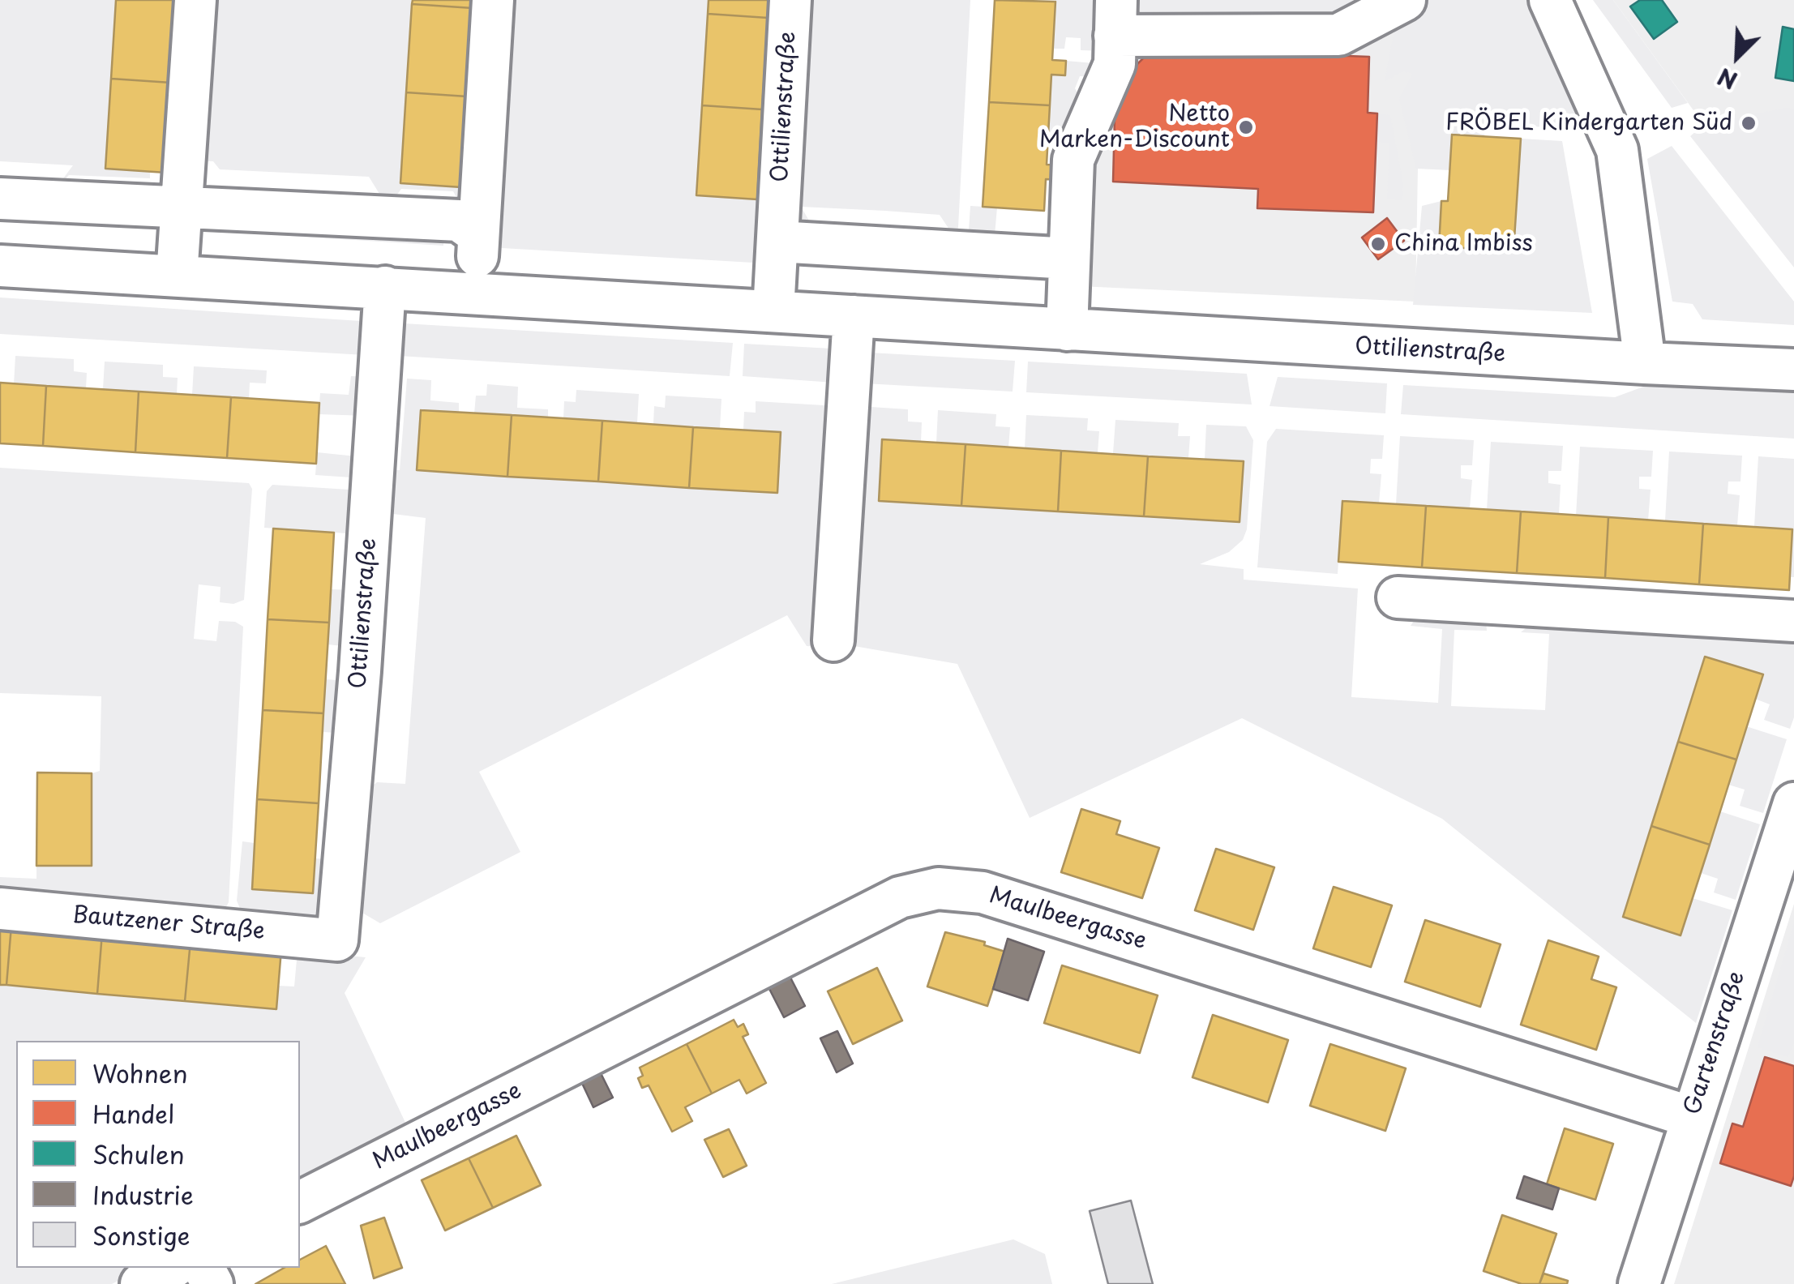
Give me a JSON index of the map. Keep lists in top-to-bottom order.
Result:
{
  "streets": {
    "street": [
      "Ottilienstraße",
      "Maulbeergasse",
      "Bautzener Straße",
      "Gartenstraße"
    ]
  },
  "crossings": [
    ["Ottilienstraße", "Bautzener Straße"],
    ["Maulbeergasse", "Gartenstraße"]
  ],
  "places": ["FRÖBEL Kindergarten Süd", "Netto Marken-Discount", "China Imbiss"],
  "legend": [
    "Wohnen",
    "Handel",
    "Schulen",
    "Industrie",
    "Sonstige"
  ],
  "north": "bottom left"
}
